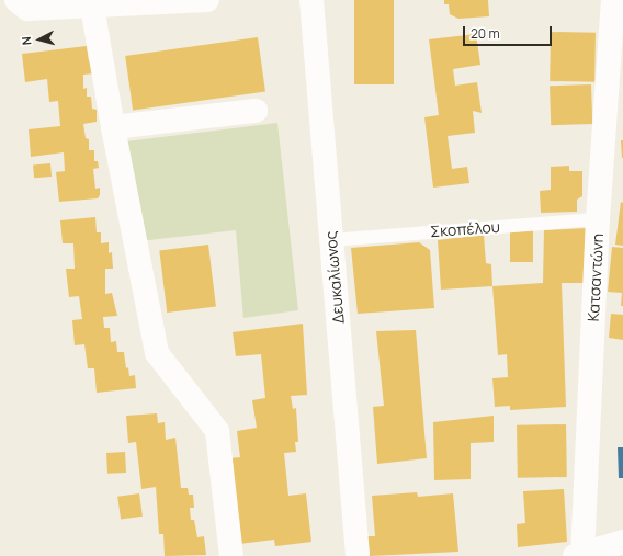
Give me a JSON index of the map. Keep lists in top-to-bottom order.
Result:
{
  "streets": {
    "street": ["Δευκαλίωνος", "Κατσαντώνη"],
    "lane": ["Σκοπέλου"]
  },
  "crossings": [
    ["Σκοπέλου", "Δευκαλίωνος"],
    ["Σκοπέλου", "Κατσαντώνη"]
  ],
  "scale_bar": "20 m",
  "north": "left"
}
